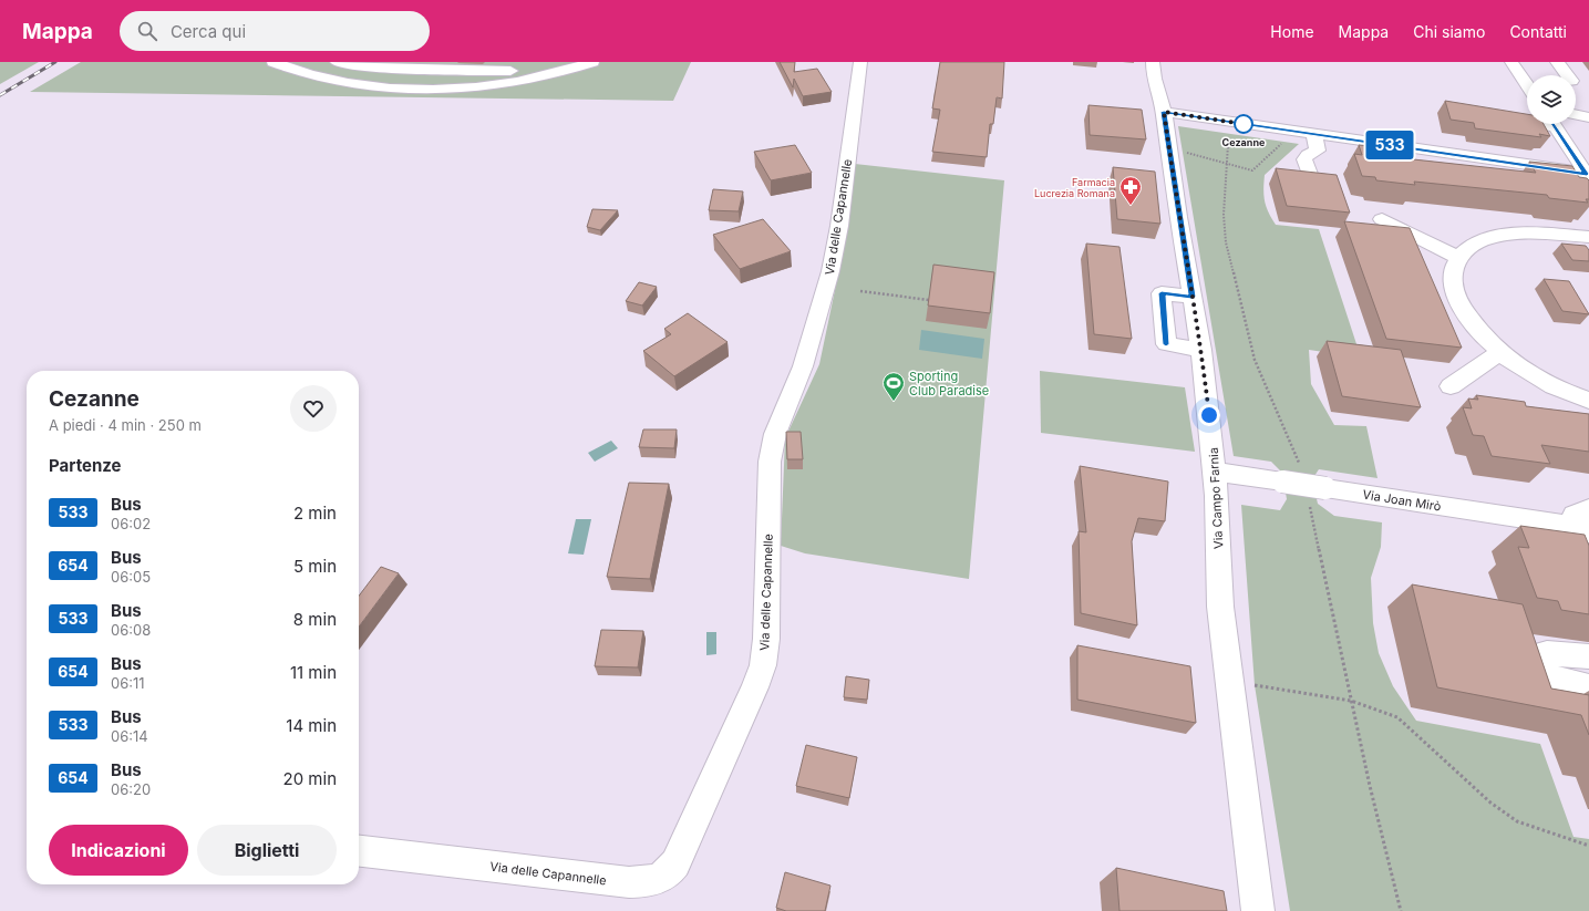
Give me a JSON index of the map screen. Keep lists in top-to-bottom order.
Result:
{
  "streets": {
    "street": ["Via delle Capannelle", "Via Campo Farnia", "Via Joan Mirò"]
  },
  "crossings": [
    ["Via Campo Farnia", "Via Joan Mirò"]
  ],
  "places": {
    "other": ["Cezanne"],
    "pharmacy": ["Farmacia Lucrezia Romana"],
    "sports": ["Sporting Club Paradise"]
  },
  "lines": ["bus line 533"],
  "page": {
    "header": "Mappa",
    "search": "Cerca qui",
    "nav": [
      "Home",
      "Mappa",
      "Chi siamo",
      "Contatti"
    ],
    "on_map": "533",
    "heading": [
      ["Cezanne", "A piedi · 4 min · 250 m"],
      "Partenze"
    ],
    "list": [
      {
        "mark": "533",
        "name": "Bus",
        "note": "06:02",
        "value": "2 min"
      },
      {
        "mark": "654",
        "name": "Bus",
        "note": "06:05",
        "value": "5 min"
      },
      {
        "mark": "533",
        "name": "Bus",
        "note": "06:08",
        "value": "8 min"
      },
      {
        "mark": "654",
        "name": "Bus",
        "note": "06:11",
        "value": "11 min"
      },
      {
        "mark": "533",
        "name": "Bus",
        "note": "06:14",
        "value": "14 min"
      },
      {
        "mark": "654",
        "name": "Bus",
        "note": "06:20",
        "value": "20 min"
      }
    ],
    "buttons": ["Indicazioni", "Biglietti"]
  }
}
